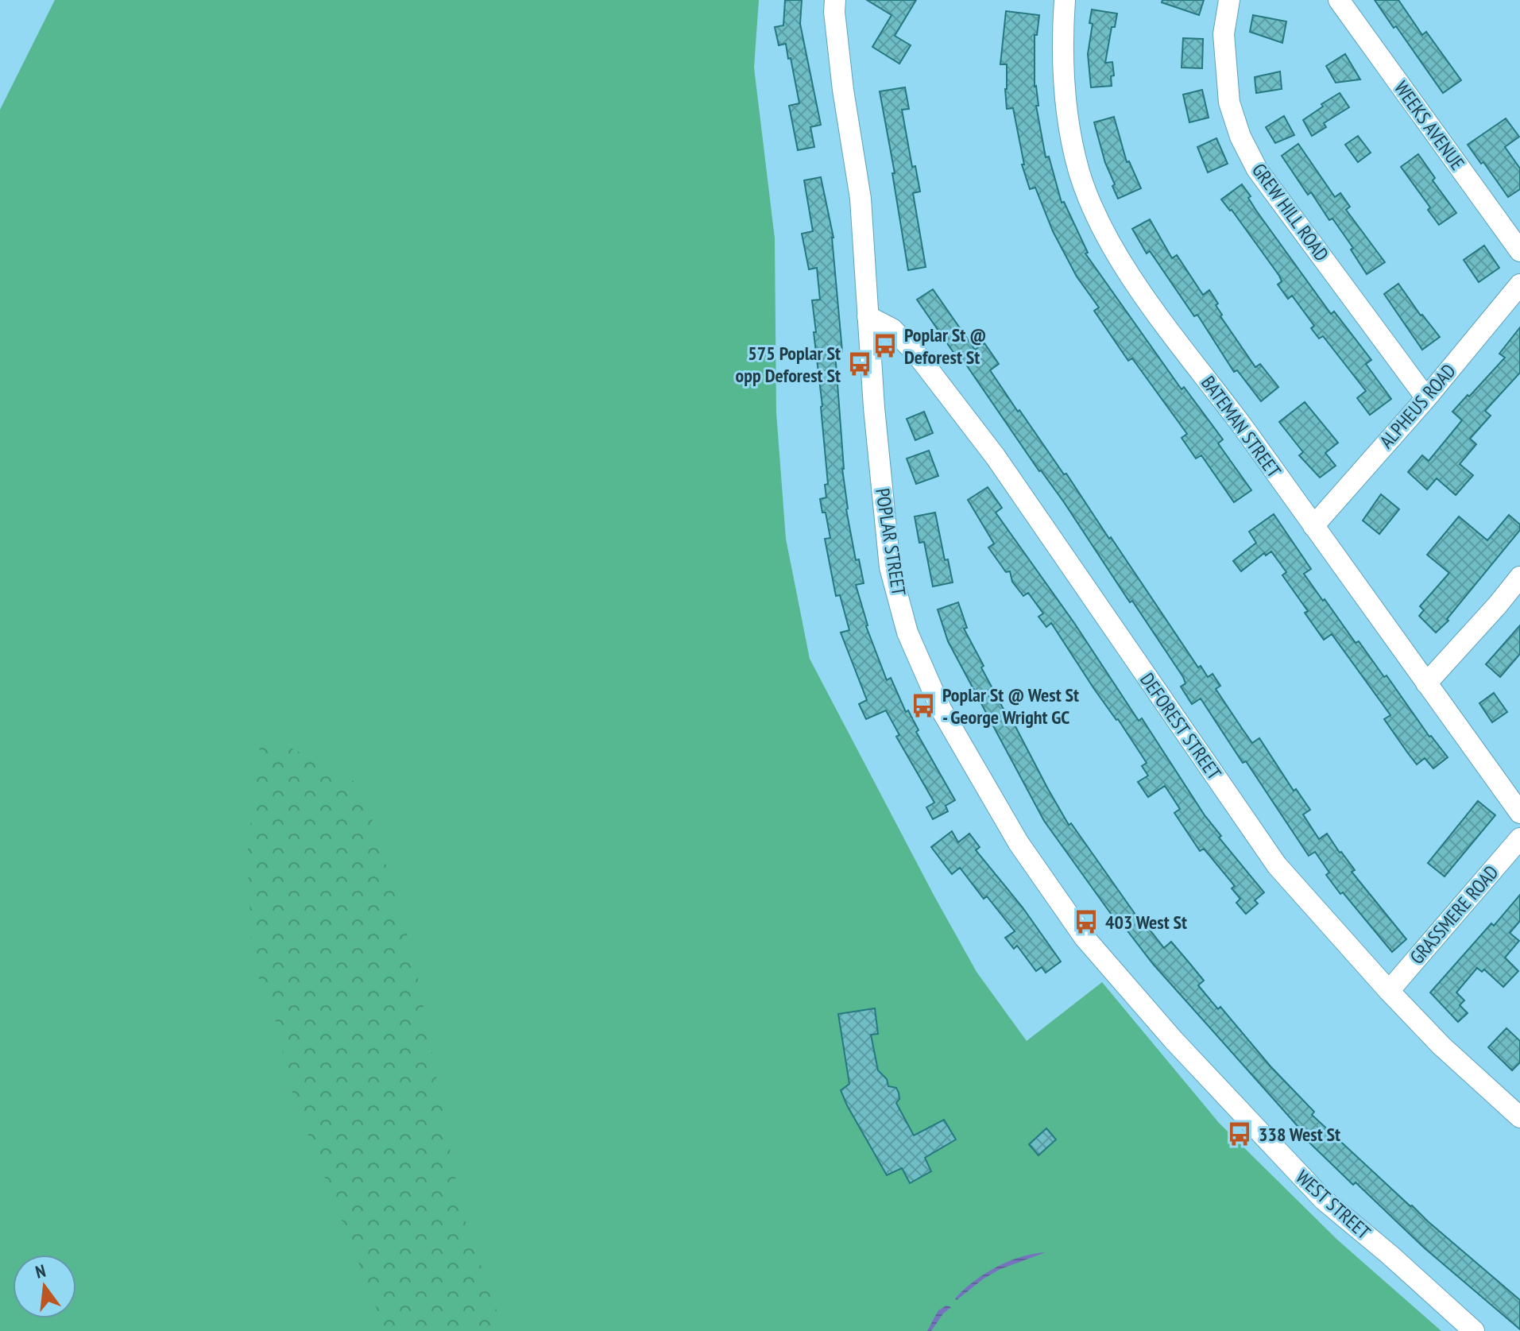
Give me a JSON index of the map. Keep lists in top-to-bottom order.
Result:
{
  "streets": {
    "street": [
      "WEEKS AVENUE",
      "GREW HILL ROAD",
      "ALPHEUS ROAD",
      "BATEMAN STREET",
      "POPLAR STREET",
      "DEFOREST STREET",
      "GRASSMERE ROAD",
      "WEST STREET"
    ]
  },
  "crossings": [
    ["GREW HILL ROAD", "ALPHEUS ROAD"],
    ["ALPHEUS ROAD", "BATEMAN STREET"],
    ["POPLAR STREET", "DEFOREST STREET"],
    ["POPLAR STREET", "WEST STREET"],
    ["DEFOREST STREET", "GRASSMERE ROAD"]
  ],
  "places": {
    "bus stop": [
      "Poplar St @ Deforest St",
      "575 Poplar St opp Deforest St",
      "Poplar St @ West St - George Wright GC",
      "403 West St",
      "338 West St"
    ]
  },
  "north": "top"
}
